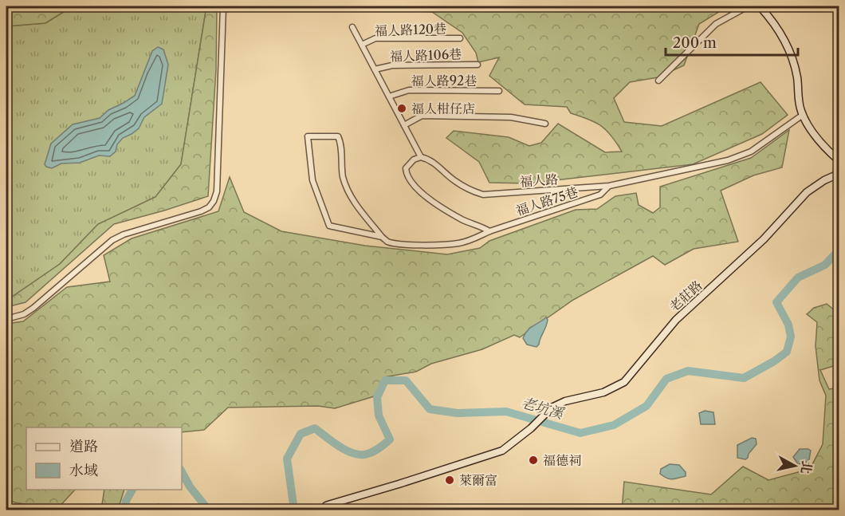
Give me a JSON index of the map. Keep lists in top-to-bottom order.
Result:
{
  "streets": {
    "street": [
      "福人路120巷",
      "福人路106巷",
      "福人路92巷",
      "福人路",
      "福人路75巷",
      "老莊路"
    ]
  },
  "crossings": [
    ["福人路", "福人路75巷"]
  ],
  "water": ["老坑溪"],
  "places": ["福人柑仔店", "福德祠", "萊爾富"],
  "legend": ["道路", "水域"],
  "scale_bar": "200 m",
  "north": "right"
}
